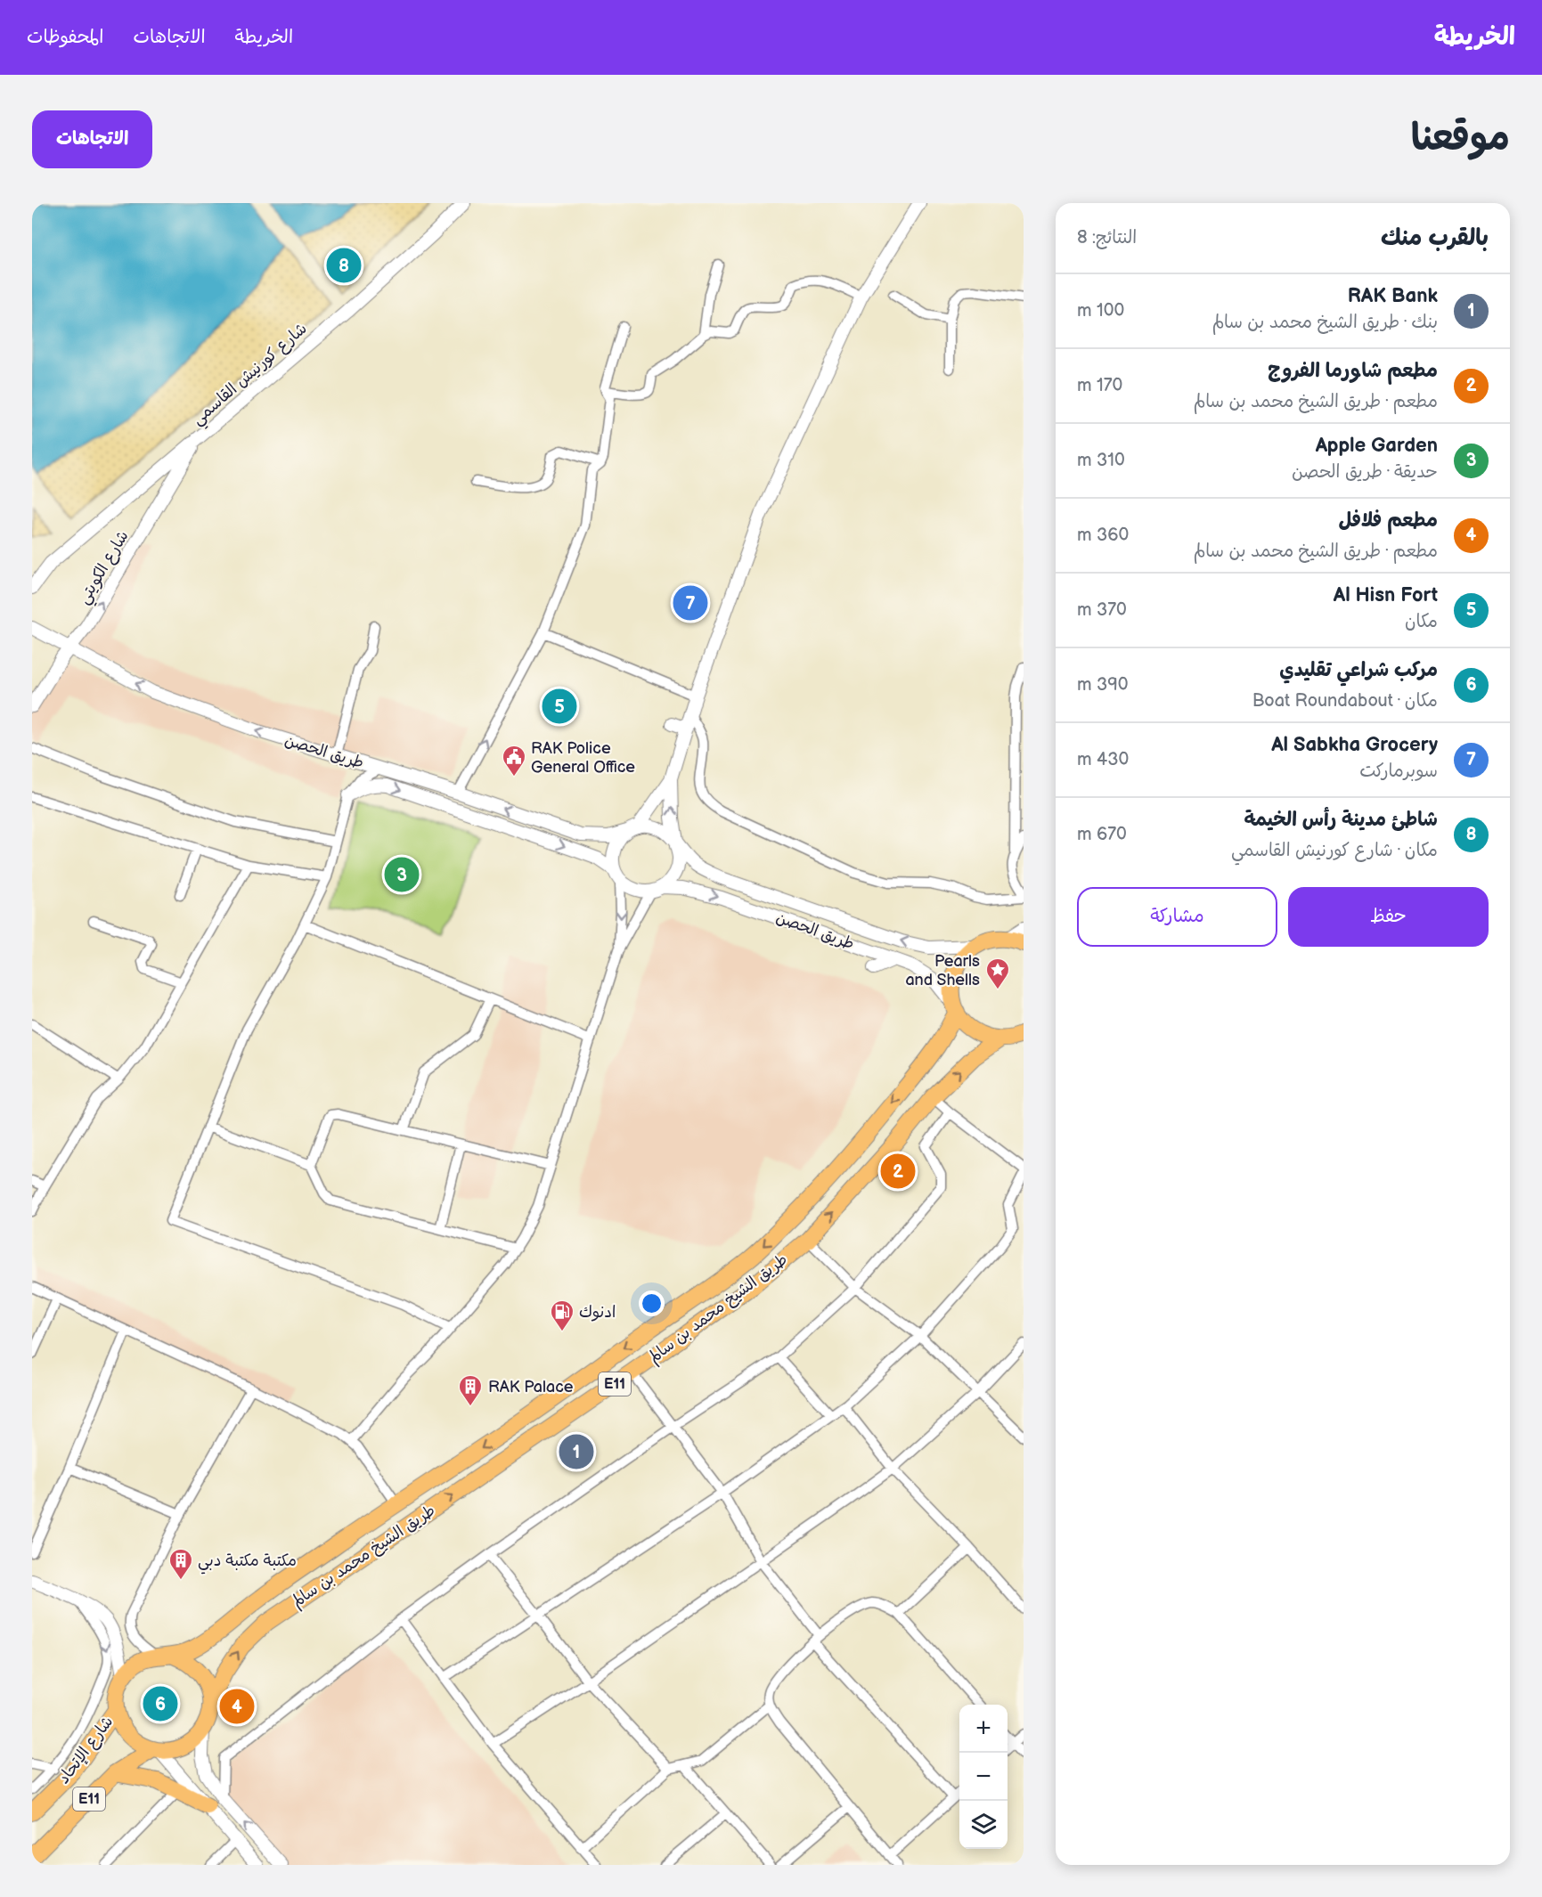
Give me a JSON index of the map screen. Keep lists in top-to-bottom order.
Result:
{
  "streets": {
    "main road": ["طريق الشيخ محمد بن سالم", "E11", "شارع الإتحاد"],
    "street": ["شارع كورنيش القاسمي", "شارع الكويتي", "طريق الحصن"]
  },
  "crossings": [
    ["شارع كورنيش القاسمي", "شارع الكويتي"],
    ["شارع الكويتي", "طريق الحصن"],
    ["طريق الحصن", "طريق الشيخ محمد بن سالم"],
    ["طريق الشيخ محمد بن سالم", "شارع الإتحاد"]
  ],
  "one_way": ["شارع الكويتي"],
  "places": {
    "public building": ["RAK Police General Office"],
    "place": ["Pearls and Shells"],
    "fuel station": ["ادنوك"],
    "building": ["RAK Palace", "مكتبة مكتبة دبي"]
  },
  "page": {
    "header": "الخريطة",
    "nav": ["الخريطة", "الاتجاهات", "المحفوظات"],
    "title": "موقعنا",
    "buttons": [
      "الاتجاهات",
      ["حفظ", "مشاركة"]
    ],
    "heading": ["بالقرب منك", "النتائج: 8"],
    "pins": [
      "8",
      "7",
      "5",
      "3",
      "2",
      "1",
      "6",
      "4"
    ],
    "list": [
      {
        "mark": "1",
        "name": "RAK Bank",
        "note": "بنك · طريق الشيخ محمد بن سالم",
        "value": "100 m"
      },
      {
        "mark": "2",
        "name": "مطعم شاورما الفروج",
        "note": "مطعم · طريق الشيخ محمد بن سالم",
        "value": "170 m"
      },
      {
        "mark": "3",
        "name": "Apple Garden",
        "note": "حديقة · طريق الحصن",
        "value": "310 m"
      },
      {
        "mark": "4",
        "name": "مطعم فلافل",
        "note": "مطعم · طريق الشيخ محمد بن سالم",
        "value": "360 m"
      },
      {
        "mark": "5",
        "name": "Al Hisn Fort",
        "note": "مكان",
        "value": "370 m"
      },
      {
        "mark": "6",
        "name": "مركب شراعي تقليدي",
        "note": "مكان · Boat Roundabout",
        "value": "390 m"
      },
      {
        "mark": "7",
        "name": "Al Sabkha Grocery",
        "note": "سوبرماركت",
        "value": "430 m"
      },
      {
        "mark": "8",
        "name": "شاطئ مدينة رأس الخيمة",
        "note": "مكان · شارع كورنيش القاسمي",
        "value": "670 m"
      }
    ],
    "map_buttons": ["+", "−"]
  }
}
